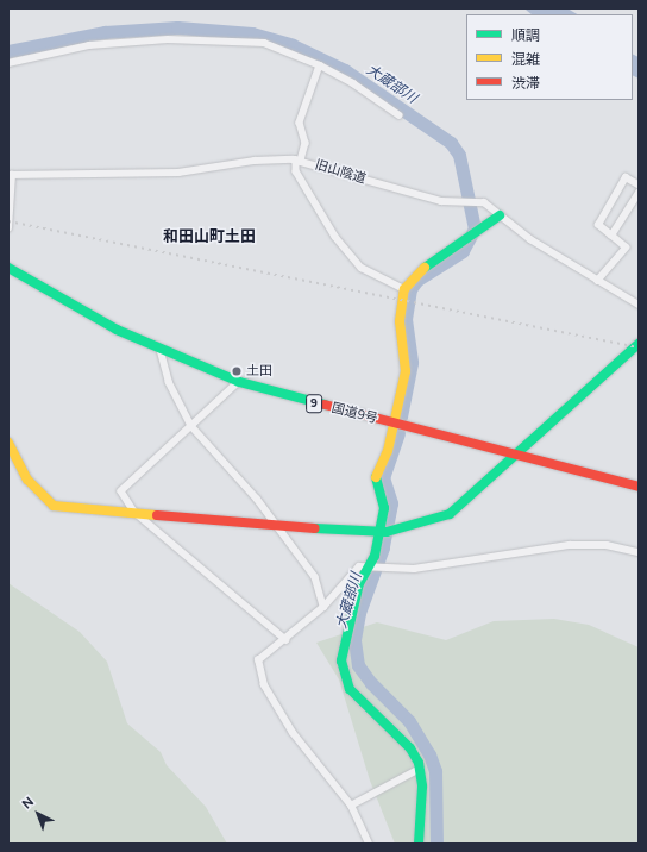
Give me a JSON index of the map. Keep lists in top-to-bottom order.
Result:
{
  "streets": {
    "main road": ["9", "国道9号"],
    "street": ["旧山陰道"]
  },
  "districts": ["和田山町土田"],
  "water": ["大蔵部川"],
  "places": ["土田"],
  "legend": ["順調", "混雑", "渋滞"],
  "north": "top left"
}
